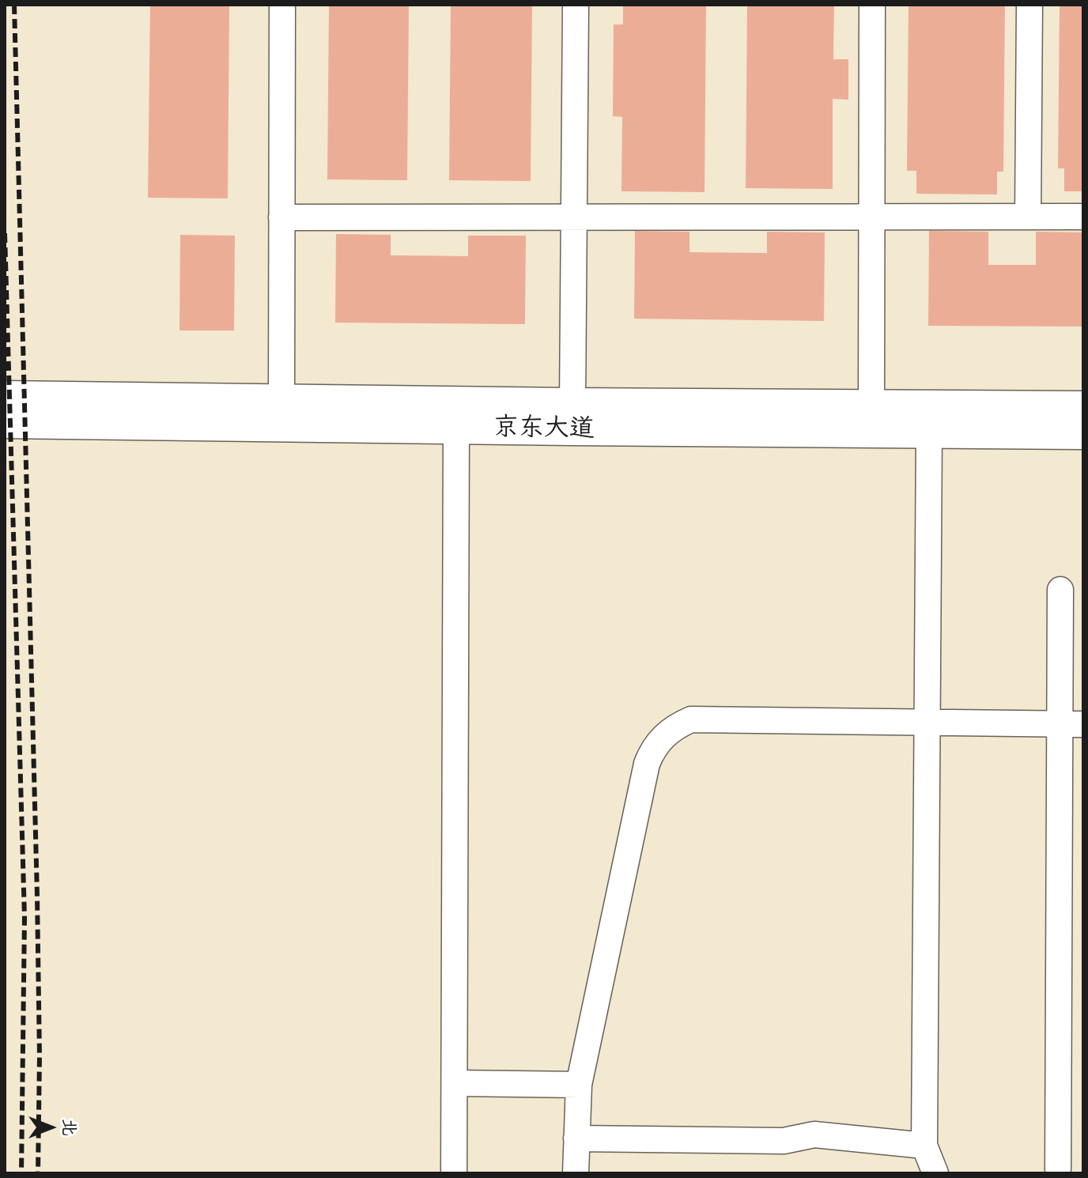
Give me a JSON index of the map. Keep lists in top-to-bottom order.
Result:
{
  "streets": {
    "main road": ["京东大道"]
  },
  "north": "right"
}
